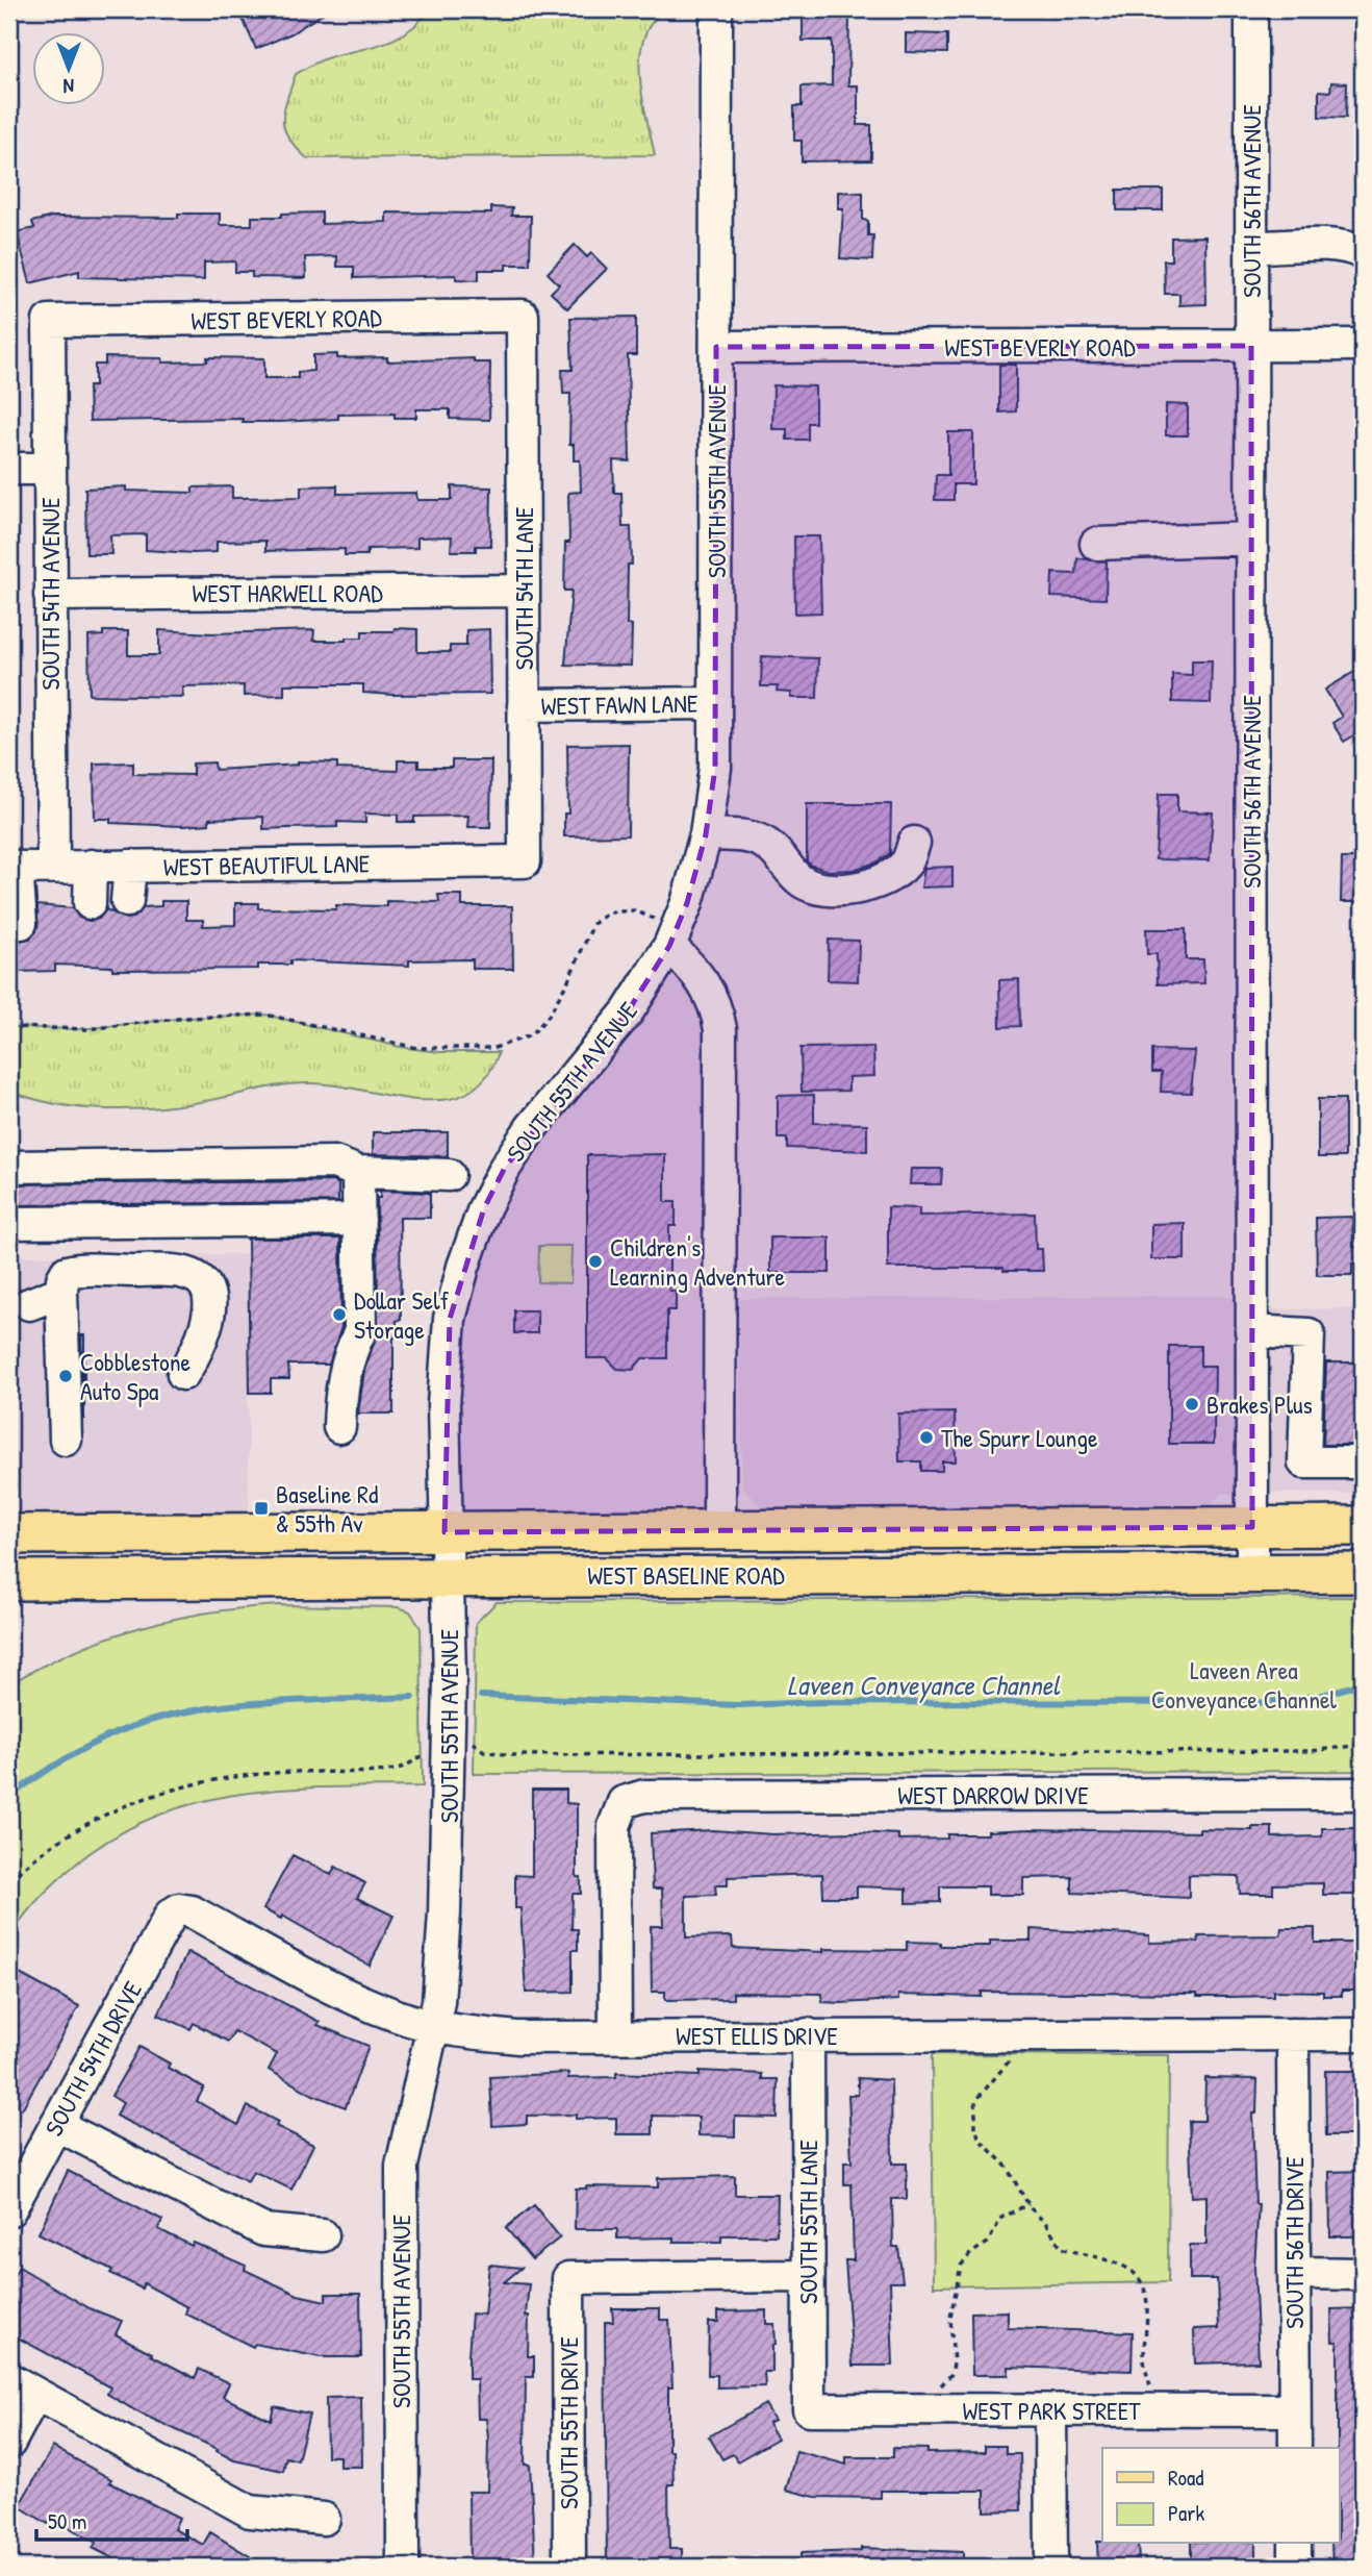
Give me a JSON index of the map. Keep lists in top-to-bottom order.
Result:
{
  "streets": {
    "main road": ["WEST BASELINE ROAD"],
    "street": [
      "SOUTH 56TH AVENUE",
      "WEST BEVERLY ROAD",
      "SOUTH 55TH AVENUE",
      "SOUTH 54TH LANE",
      "WEST HARWELL ROAD",
      "SOUTH 54TH AVENUE",
      "WEST FAWN LANE",
      "WEST BEAUTIFUL LANE",
      "WEST DARROW DRIVE",
      "WEST ELLIS DRIVE",
      "SOUTH 54TH DRIVE",
      "SOUTH 55TH LANE",
      "SOUTH 56TH DRIVE",
      "WEST PARK STREET",
      "SOUTH 55TH DRIVE"
    ]
  },
  "crossings": [
    ["SOUTH 56TH AVENUE", "WEST BEVERLY ROAD"],
    ["SOUTH 56TH AVENUE", "WEST BASELINE ROAD"],
    ["WEST BEVERLY ROAD", "SOUTH 55TH AVENUE"],
    ["WEST BEVERLY ROAD", "SOUTH 54TH LANE"],
    ["WEST BEVERLY ROAD", "SOUTH 54TH AVENUE"],
    ["SOUTH 55TH AVENUE", "WEST FAWN LANE"],
    ["SOUTH 55TH AVENUE", "WEST BASELINE ROAD"],
    ["SOUTH 55TH AVENUE", "WEST ELLIS DRIVE"],
    ["SOUTH 54TH LANE", "WEST HARWELL ROAD"],
    ["SOUTH 54TH LANE", "WEST FAWN LANE"],
    ["SOUTH 54TH LANE", "WEST BEAUTIFUL LANE"],
    ["WEST HARWELL ROAD", "SOUTH 54TH AVENUE"],
    ["SOUTH 54TH AVENUE", "WEST BEAUTIFUL LANE"],
    ["WEST DARROW DRIVE", "WEST ELLIS DRIVE"],
    ["WEST ELLIS DRIVE", "SOUTH 54TH DRIVE"],
    ["WEST ELLIS DRIVE", "SOUTH 55TH LANE"],
    ["WEST ELLIS DRIVE", "SOUTH 56TH DRIVE"],
    ["SOUTH 55TH LANE", "WEST PARK STREET"],
    ["SOUTH 55TH LANE", "SOUTH 55TH DRIVE"],
    ["SOUTH 56TH DRIVE", "WEST PARK STREET"]
  ],
  "water": ["Laveen Conveyance Channel"],
  "parks": ["Laveen Area Conveyance Channel"],
  "places": {
    "other": [
      "Children's Learning Adventure",
      "Dollar Self Storage",
      "Cobblestone Auto Spa",
      "Brakes Plus",
      "The Spurr Lounge"
    ],
    "transit": ["Baseline Rd & 55th Av"]
  },
  "legend": ["Road", "Park"],
  "scale_bar": "50 m",
  "north": "bottom"
}
